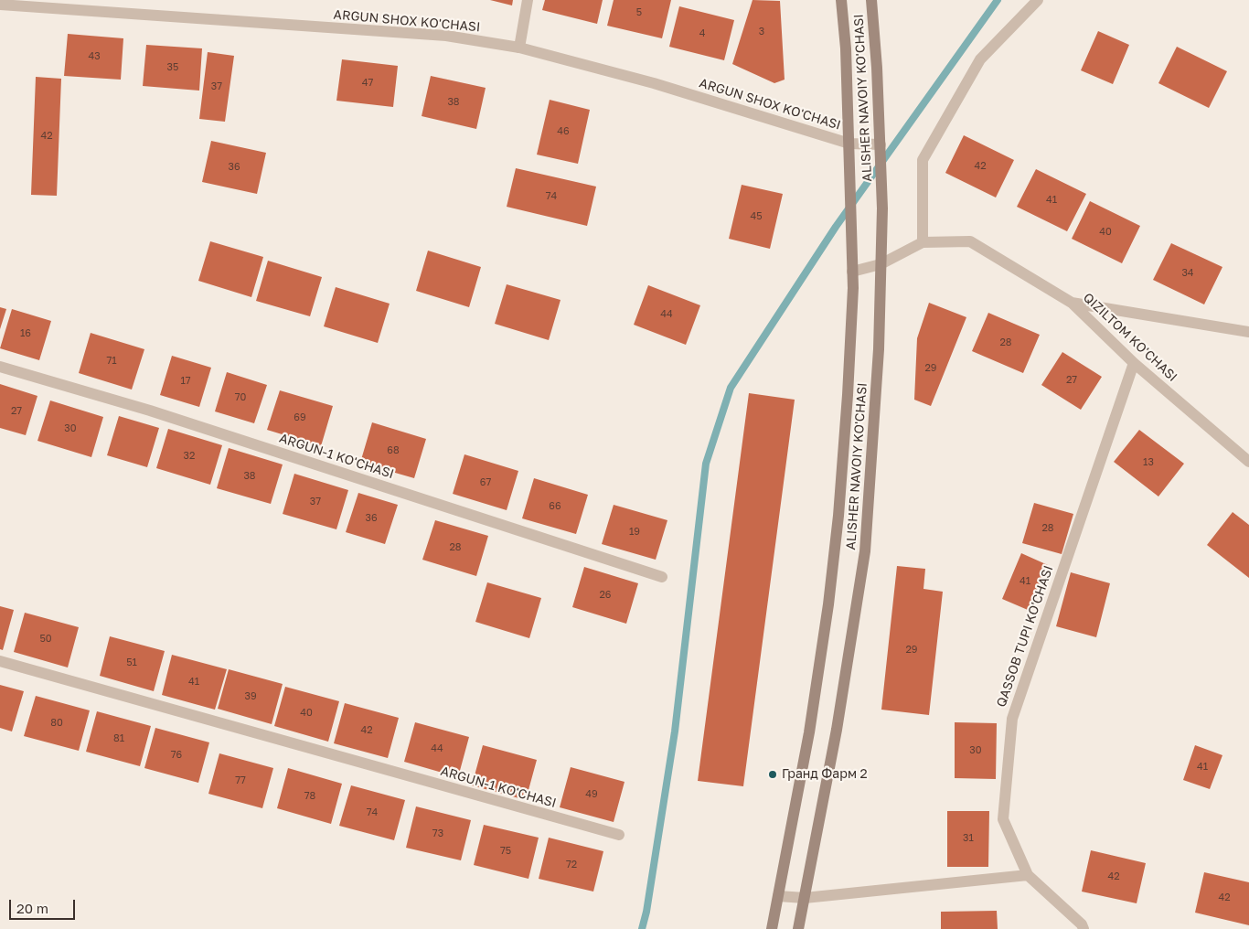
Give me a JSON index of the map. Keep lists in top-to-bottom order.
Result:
{
  "streets": {
    "main road": ["ALISHER NAVOIY KO'CHASI"],
    "street": [
      "ARGUN SHOX KO'CHASI",
      "QIZILTOM KO'CHASI",
      "ARGUN-1 KO'CHASI",
      "QASSOB TUPI KO'CHASI"
    ]
  },
  "crossings": [
    ["ARGUN SHOX KO'CHASI", "ALISHER NAVOIY KO'CHASI"],
    ["ALISHER NAVOIY KO'CHASI", "QIZILTOM KO'CHASI"],
    ["QIZILTOM KO'CHASI", "QASSOB TUPI KO'CHASI"]
  ],
  "places": ["Гранд Фарм 2"],
  "house_numbers": [
    "5",
    "3",
    "4",
    "43",
    "35",
    "47",
    "37",
    "38",
    "46",
    "42",
    "42",
    "36",
    "74",
    "41",
    "45",
    "40",
    "34",
    "44",
    "16",
    "28",
    "71",
    "29",
    "27",
    "17",
    "70",
    "27",
    "69",
    "30",
    "68",
    "32",
    "13",
    "38",
    "67",
    "37",
    "66",
    "36",
    "28",
    "19",
    "28",
    "41",
    "26",
    "50",
    "29",
    "51",
    "41",
    "39",
    "40",
    "80",
    "42",
    "81",
    "44",
    "30",
    "76",
    "41",
    "77",
    "49",
    "78",
    "74",
    "73",
    "31",
    "75",
    "72",
    "42",
    "42"
  ],
  "scale_bar": "20 m"
}
